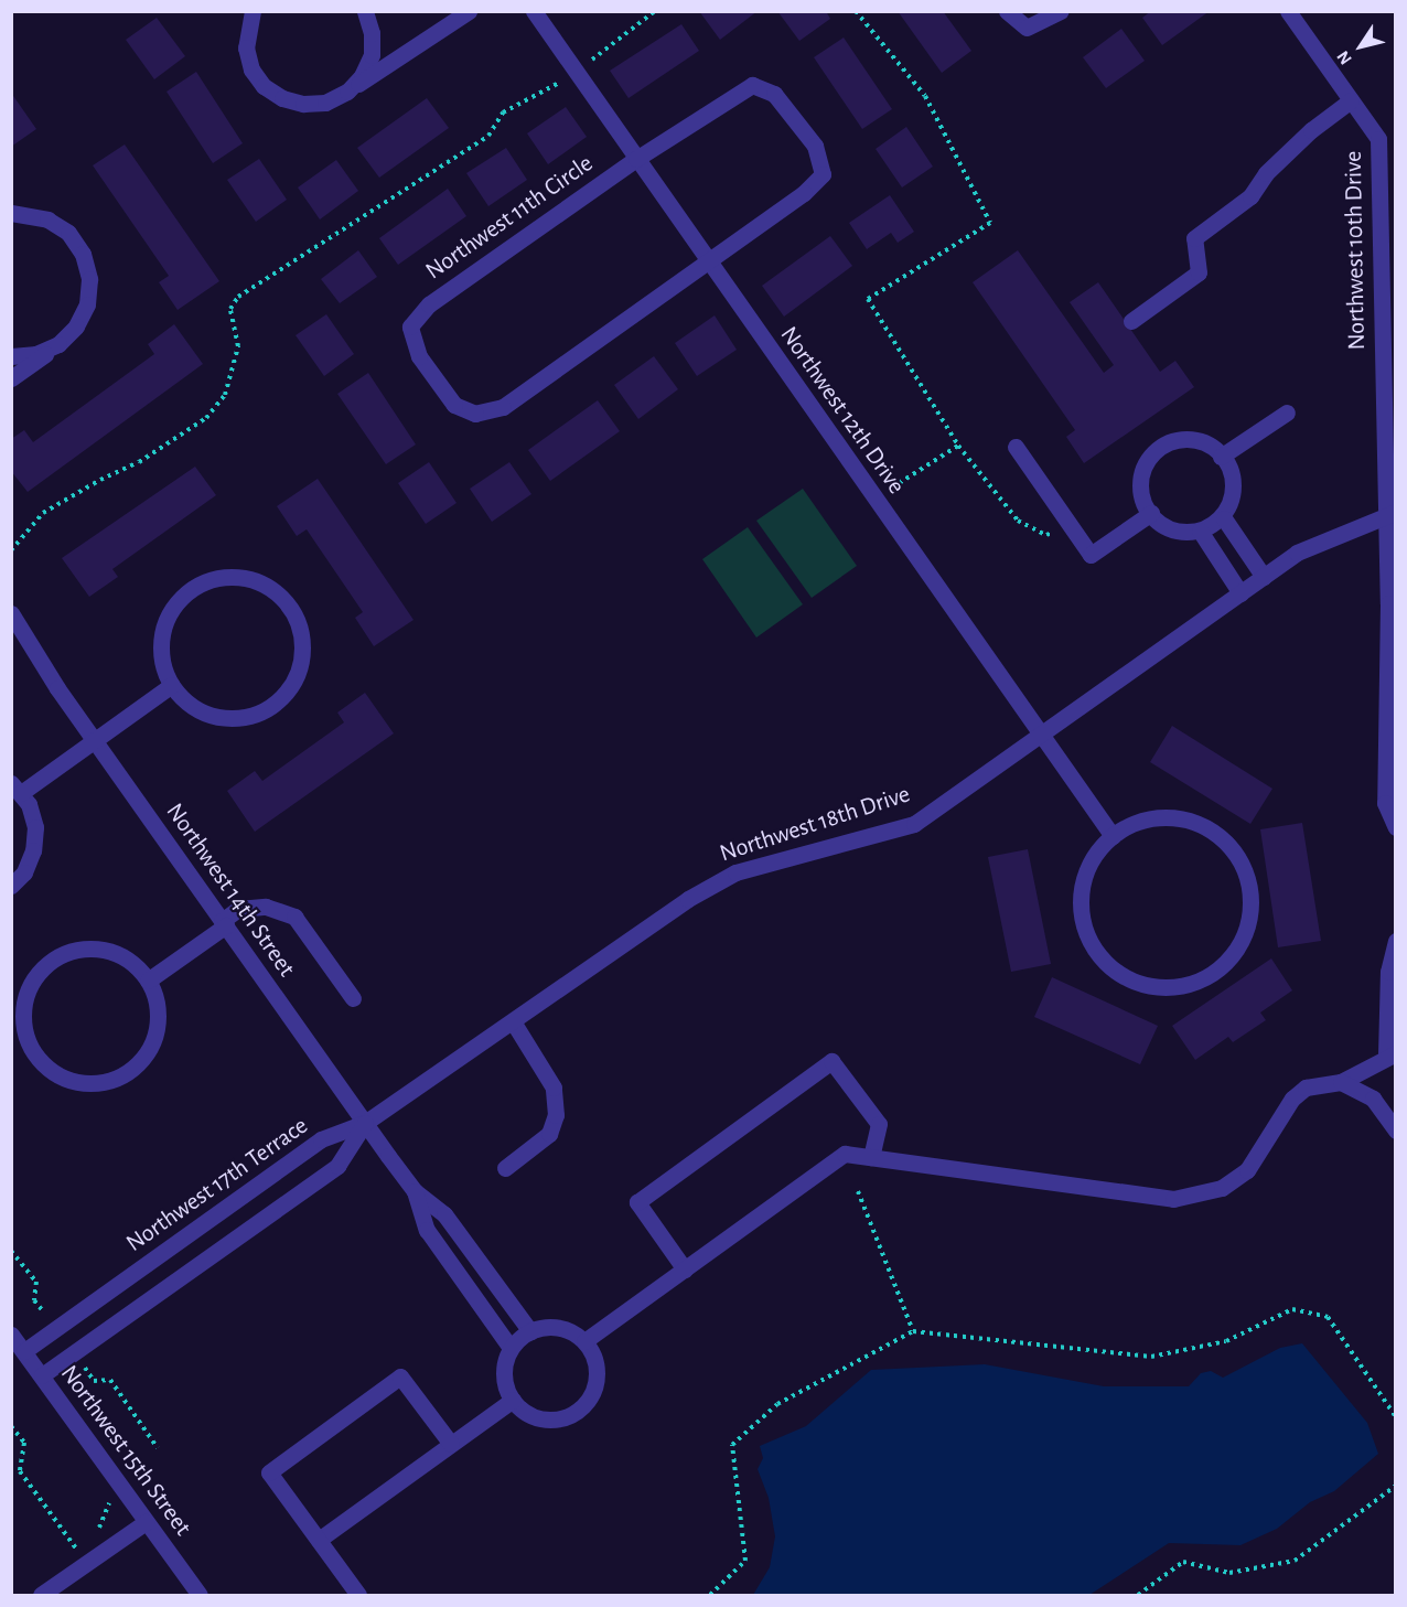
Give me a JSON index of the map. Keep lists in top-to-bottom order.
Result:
{
  "streets": {
    "street": [
      "Northwest 11th Circle",
      "Northwest 10th Drive",
      "Northwest 12th Drive",
      "Northwest 18th Drive",
      "Northwest 14th Street",
      "Northwest 17th Terrace",
      "Northwest 15th Street"
    ]
  },
  "crossings": [
    ["Northwest 11th Circle", "Northwest 12th Drive"],
    ["Northwest 10th Drive", "Northwest 18th Drive"],
    ["Northwest 12th Drive", "Northwest 18th Drive"],
    ["Northwest 18th Drive", "Northwest 14th Street"],
    ["Northwest 18th Drive", "Northwest 17th Terrace"],
    ["Northwest 14th Street", "Northwest 17th Terrace"],
    ["Northwest 17th Terrace", "Northwest 15th Street"]
  ],
  "north": "bottom left"
}
